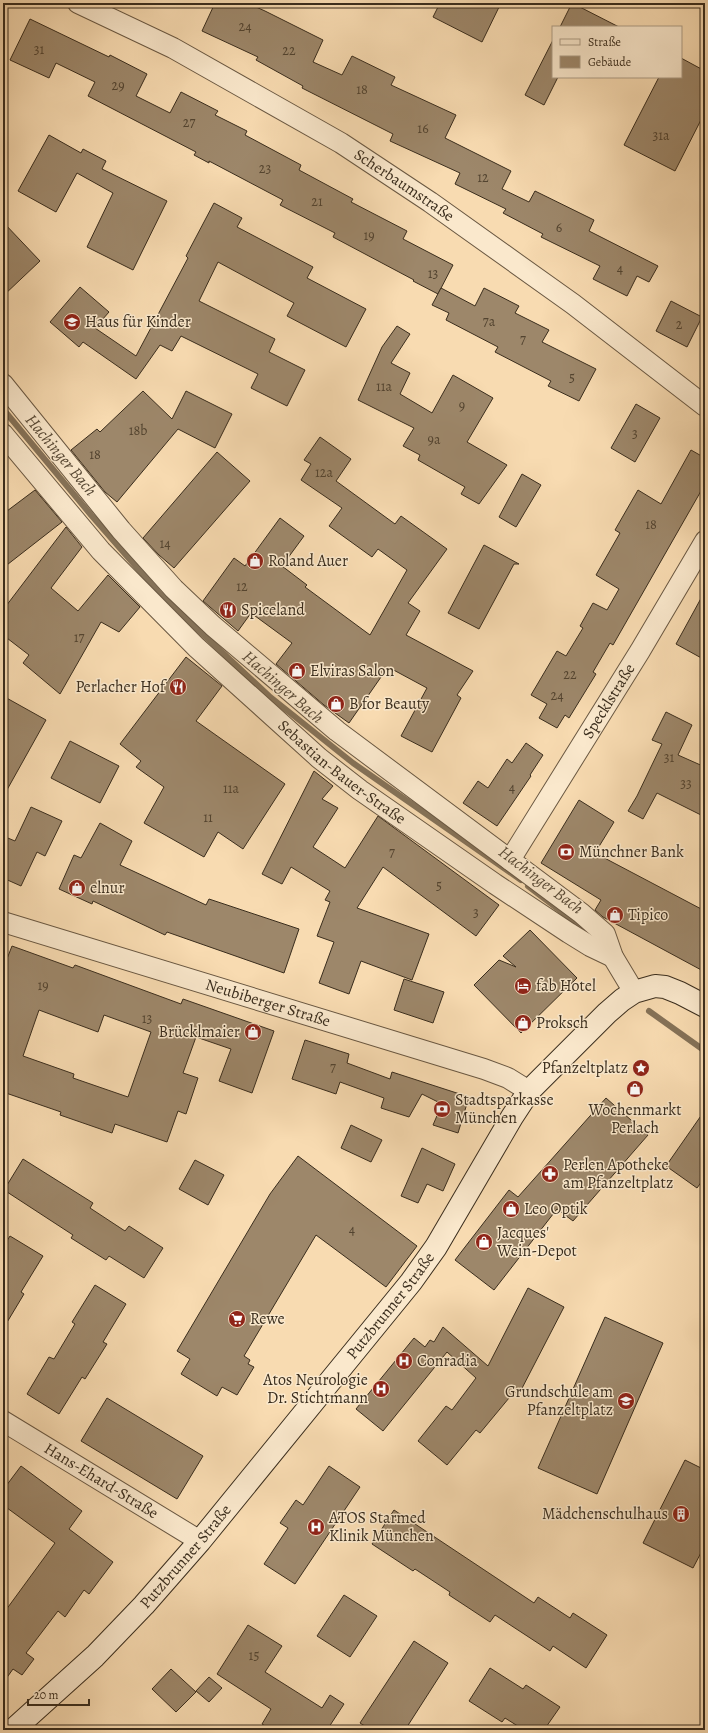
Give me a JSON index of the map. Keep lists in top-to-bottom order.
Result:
{
  "streets": {
    "main road": ["Putzbrunner Straße"],
    "street": [
      "Scherbaumstraße",
      "Specklstraße",
      "Sebastian-Bauer-Straße",
      "Neubiberger Straße",
      "Hans-Ehard-Straße"
    ]
  },
  "crossings": [
    ["Specklstraße", "Sebastian-Bauer-Straße"],
    ["Sebastian-Bauer-Straße", "Putzbrunner Straße"],
    ["Neubiberger Straße", "Putzbrunner Straße"],
    ["Putzbrunner Straße", "Hans-Ehard-Straße"]
  ],
  "water": ["Hachinger Bach"],
  "places": {
    "school or university": ["Haus für Kinder", "Grundschule am Pfanzeltplatz"],
    "shop": [
      "Roland Auer",
      "Elviras Salon",
      "B for Beauty",
      "elnur",
      "Tipico",
      "Proksch",
      "Brücklmaier",
      "Wochenmarkt Perlach",
      "Leo Optik",
      "Jacques' Wein-Depot"
    ],
    "restaurant": ["Spiceland", "Perlacher Hof"],
    "bank": ["Münchner Bank", "Stadtsparkasse München"],
    "hotel": ["fab Hotel"],
    "place": ["Pfanzeltplatz"],
    "pharmacy": ["Perlen Apotheke am Pfanzeltplatz"],
    "supermarket": ["Rewe"],
    "hospital": ["Conradia", "Atos Neurologie Dr. Stichtmann", "ATOS Starmed Klinik München"],
    "building": ["Mädchenschulhaus"]
  },
  "house_numbers": [
    "24",
    "31",
    "22",
    "29",
    "18",
    "27",
    "16",
    "31a",
    "23",
    "12",
    "21",
    "6",
    "19",
    "4",
    "13",
    "7a",
    "2",
    "7",
    "5",
    "11a",
    "9",
    "18b",
    "3",
    "9a",
    "18",
    "12a",
    "18",
    "14",
    "12",
    "17",
    "22",
    "24",
    "31",
    "33",
    "4",
    "11a",
    "11",
    "7",
    "5",
    "3",
    "19",
    "13",
    "7",
    "4",
    "15"
  ],
  "legend": ["Straße", "Gebäude"],
  "scale_bar": "20 m"
}
